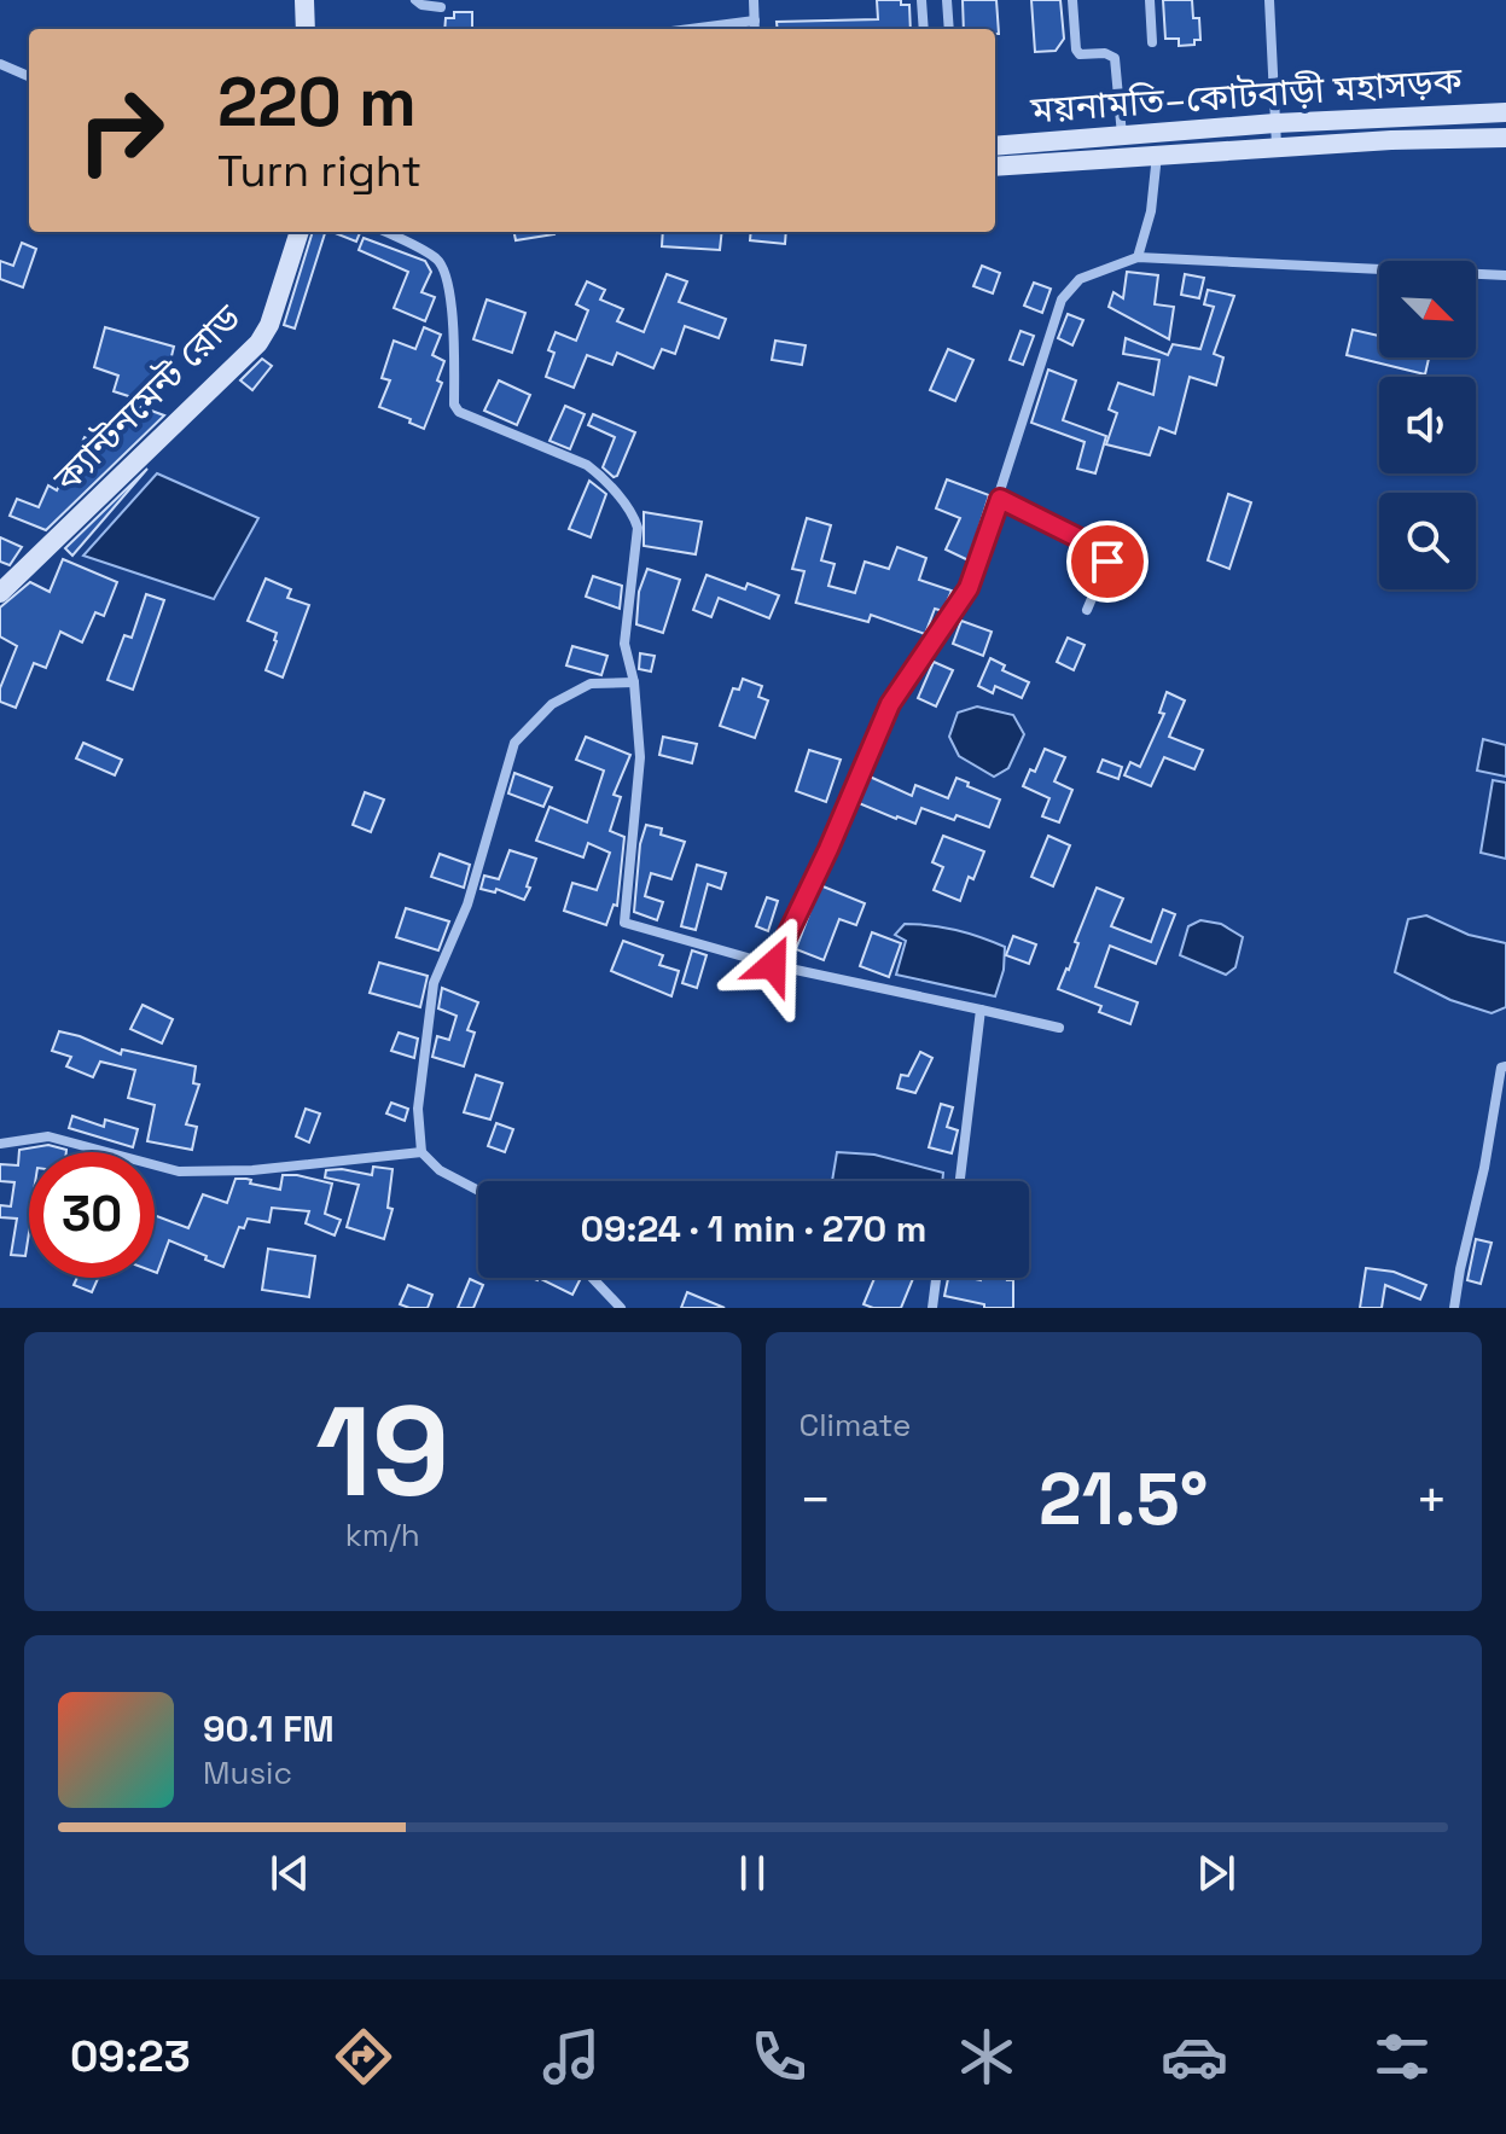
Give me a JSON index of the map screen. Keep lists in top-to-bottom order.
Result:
{
  "streets": {
    "main road": ["ময়নামতি–কোটবাড়ী মহাসড়ক", "ক্যান্টনমেন্ট রোড"]
  },
  "north": "bottom right",
  "page": {
    "turn": ["220 m", "Turn right"],
    "limit": "30",
    "trip": "09:24 · 1 min · 270 m",
    "tile": [
      ["19", "km/h"],
      "Climate"
    ],
    "heat": ["−", "21.5°", "+"],
    "song": ["90.1 FM", "Music"],
    "tabs": "09:23"
  }
}
